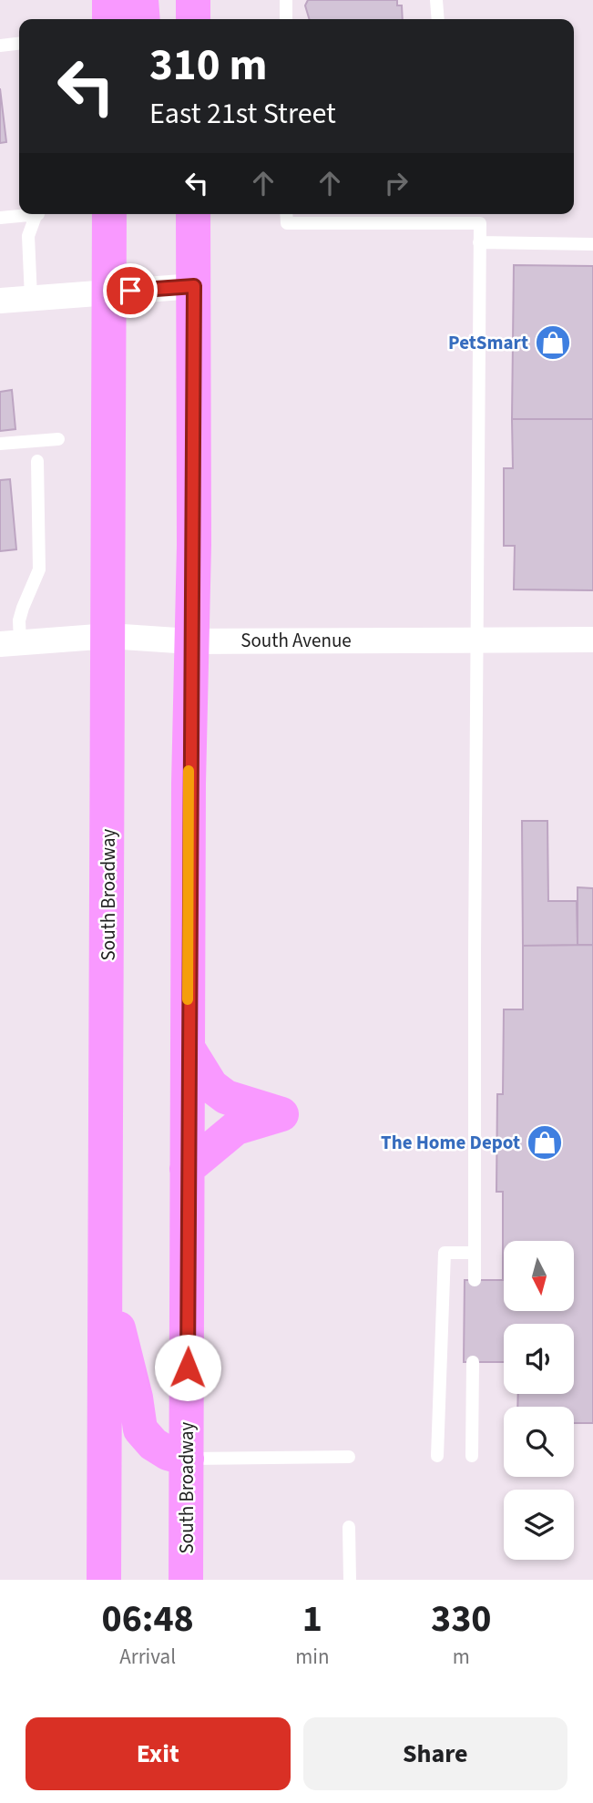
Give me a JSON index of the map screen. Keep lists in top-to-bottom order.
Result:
{
  "streets": {
    "main road": ["South Broadway"],
    "street": ["South Avenue"]
  },
  "crossings": [
    ["South Avenue", "South Broadway"]
  ],
  "places": {
    "shop": ["PetSmart", "The Home Depot"]
  },
  "north": "bottom",
  "page": {
    "turn": ["310 m", "East 21st Street"],
    "eta": [
      "06:48",
      "Arrival",
      "1",
      "min",
      "330",
      "m"
    ],
    "buttons": ["Exit", "Share"]
  }
}
